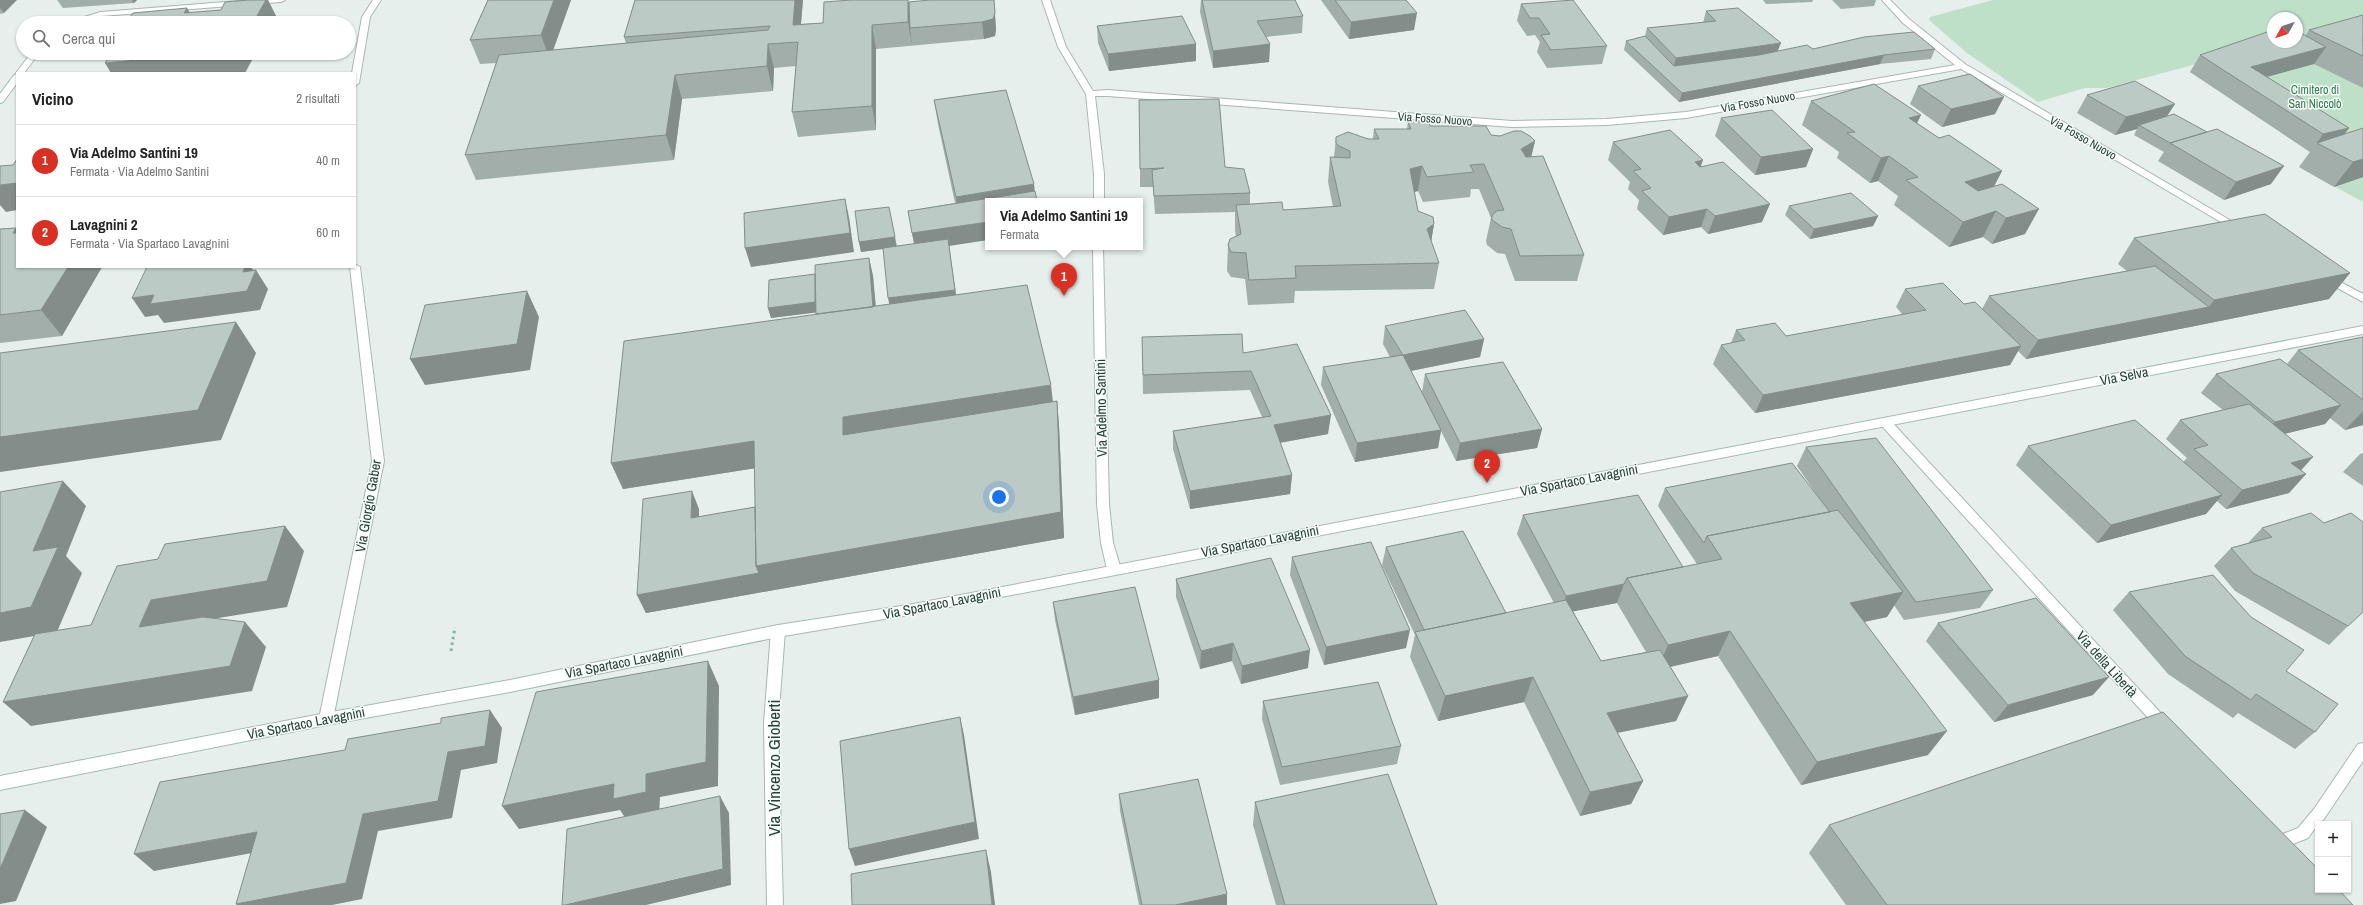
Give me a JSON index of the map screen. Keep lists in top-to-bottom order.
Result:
{
  "streets": {
    "street": [
      "Via Fosso Nuovo",
      "Via Selva",
      "Via Adelmo Santini",
      "Via Spartaco Lavagnini",
      "Via Giorgio Gaber",
      "Via della Libertà",
      "Via Vincenzo Gioberti"
    ]
  },
  "crossings": [
    ["Via Selva", "Via Spartaco Lavagnini"],
    ["Via Selva", "Via della Libertà"],
    ["Via Adelmo Santini", "Via Spartaco Lavagnini"],
    ["Via Spartaco Lavagnini", "Via Giorgio Gaber"],
    ["Via Spartaco Lavagnini", "Via della Libertà"],
    ["Via Spartaco Lavagnini", "Via Vincenzo Gioberti"]
  ],
  "parks": ["Cimitero di San Niccolò"],
  "north": "bottom left",
  "page": {
    "search": "Cerca qui",
    "heading": ["Vicino", "2 risultati"],
    "list": [
      {
        "mark": "1",
        "name": "Via Adelmo Santini 19",
        "note": "Fermata · Via Adelmo Santini",
        "value": "40 m"
      },
      {
        "mark": "2",
        "name": "Lavagnini 2",
        "note": "Fermata · Via Spartaco Lavagnini",
        "value": "60 m"
      }
    ],
    "popup": ["Via Adelmo Santini 19", "Fermata"],
    "pins": ["1", "2"],
    "map_buttons": ["+", "−"]
  }
}
